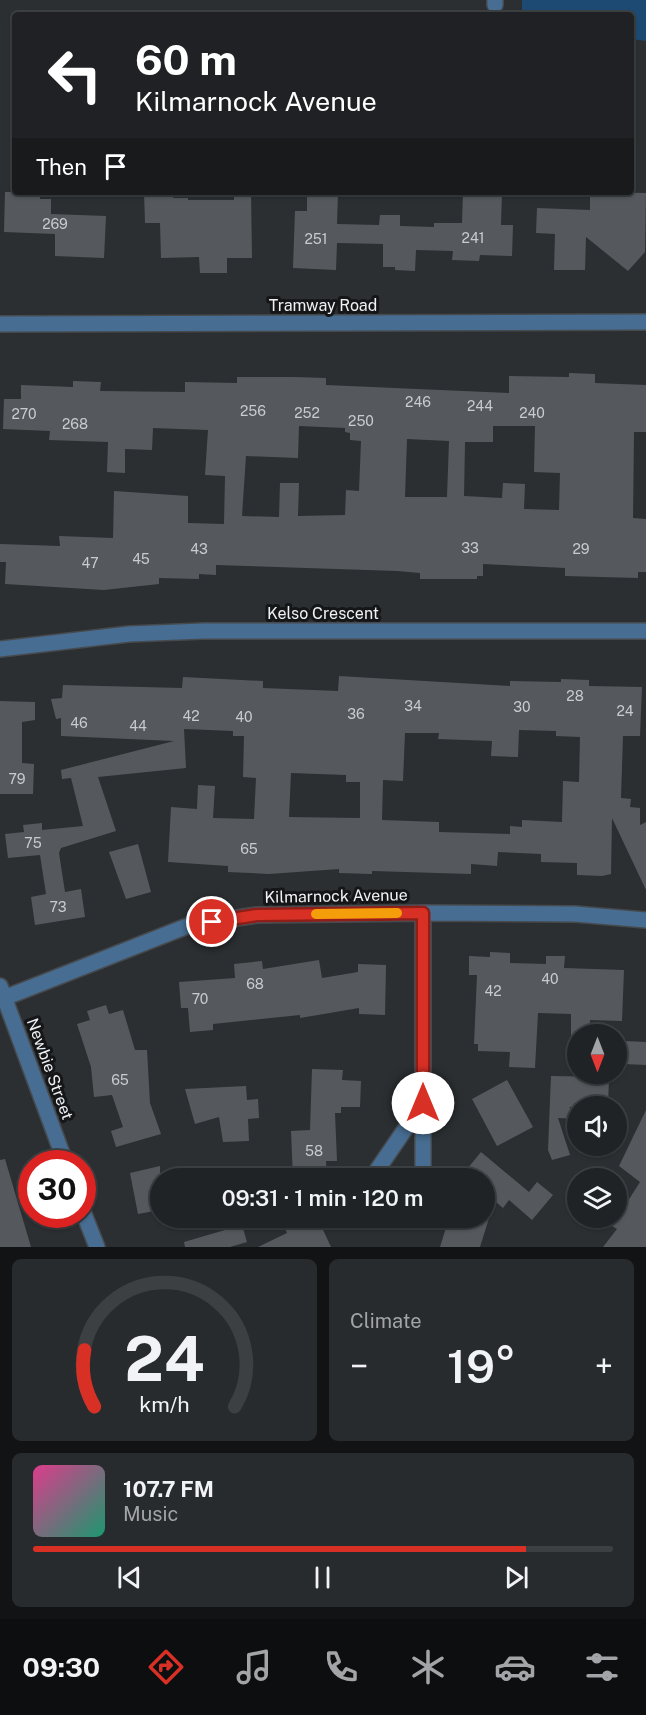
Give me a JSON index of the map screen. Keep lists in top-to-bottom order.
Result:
{
  "streets": {
    "street": [
      "Tramway Road",
      "Kelso Crescent",
      "Kilmarnock Avenue",
      "Newbie Street"
    ]
  },
  "crossings": [
    ["Kilmarnock Avenue", "Newbie Street"]
  ],
  "house_numbers": [
    "269",
    "241",
    "251",
    "246",
    "244",
    "256",
    "252",
    "240",
    "270",
    "250",
    "268",
    "33",
    "43",
    "29",
    "45",
    "47",
    "28",
    "34",
    "30",
    "24",
    "36",
    "42",
    "40",
    "46",
    "44",
    "79",
    "75",
    "65",
    "73",
    "40",
    "68",
    "42",
    "70",
    "65",
    "58"
  ],
  "north": "bottom",
  "page": {
    "turn": ["60 m", "Kilmarnock Avenue"],
    "then": "Then",
    "limit": "30",
    "trip": "09:31 · 1 min · 120 m",
    "tile": "Climate",
    "heat": ["−", "19°", "+"],
    "song": ["107.7 FM", "Music"],
    "tabs": "09:30",
    "gauge": ["24", "km/h"]
  }
}
